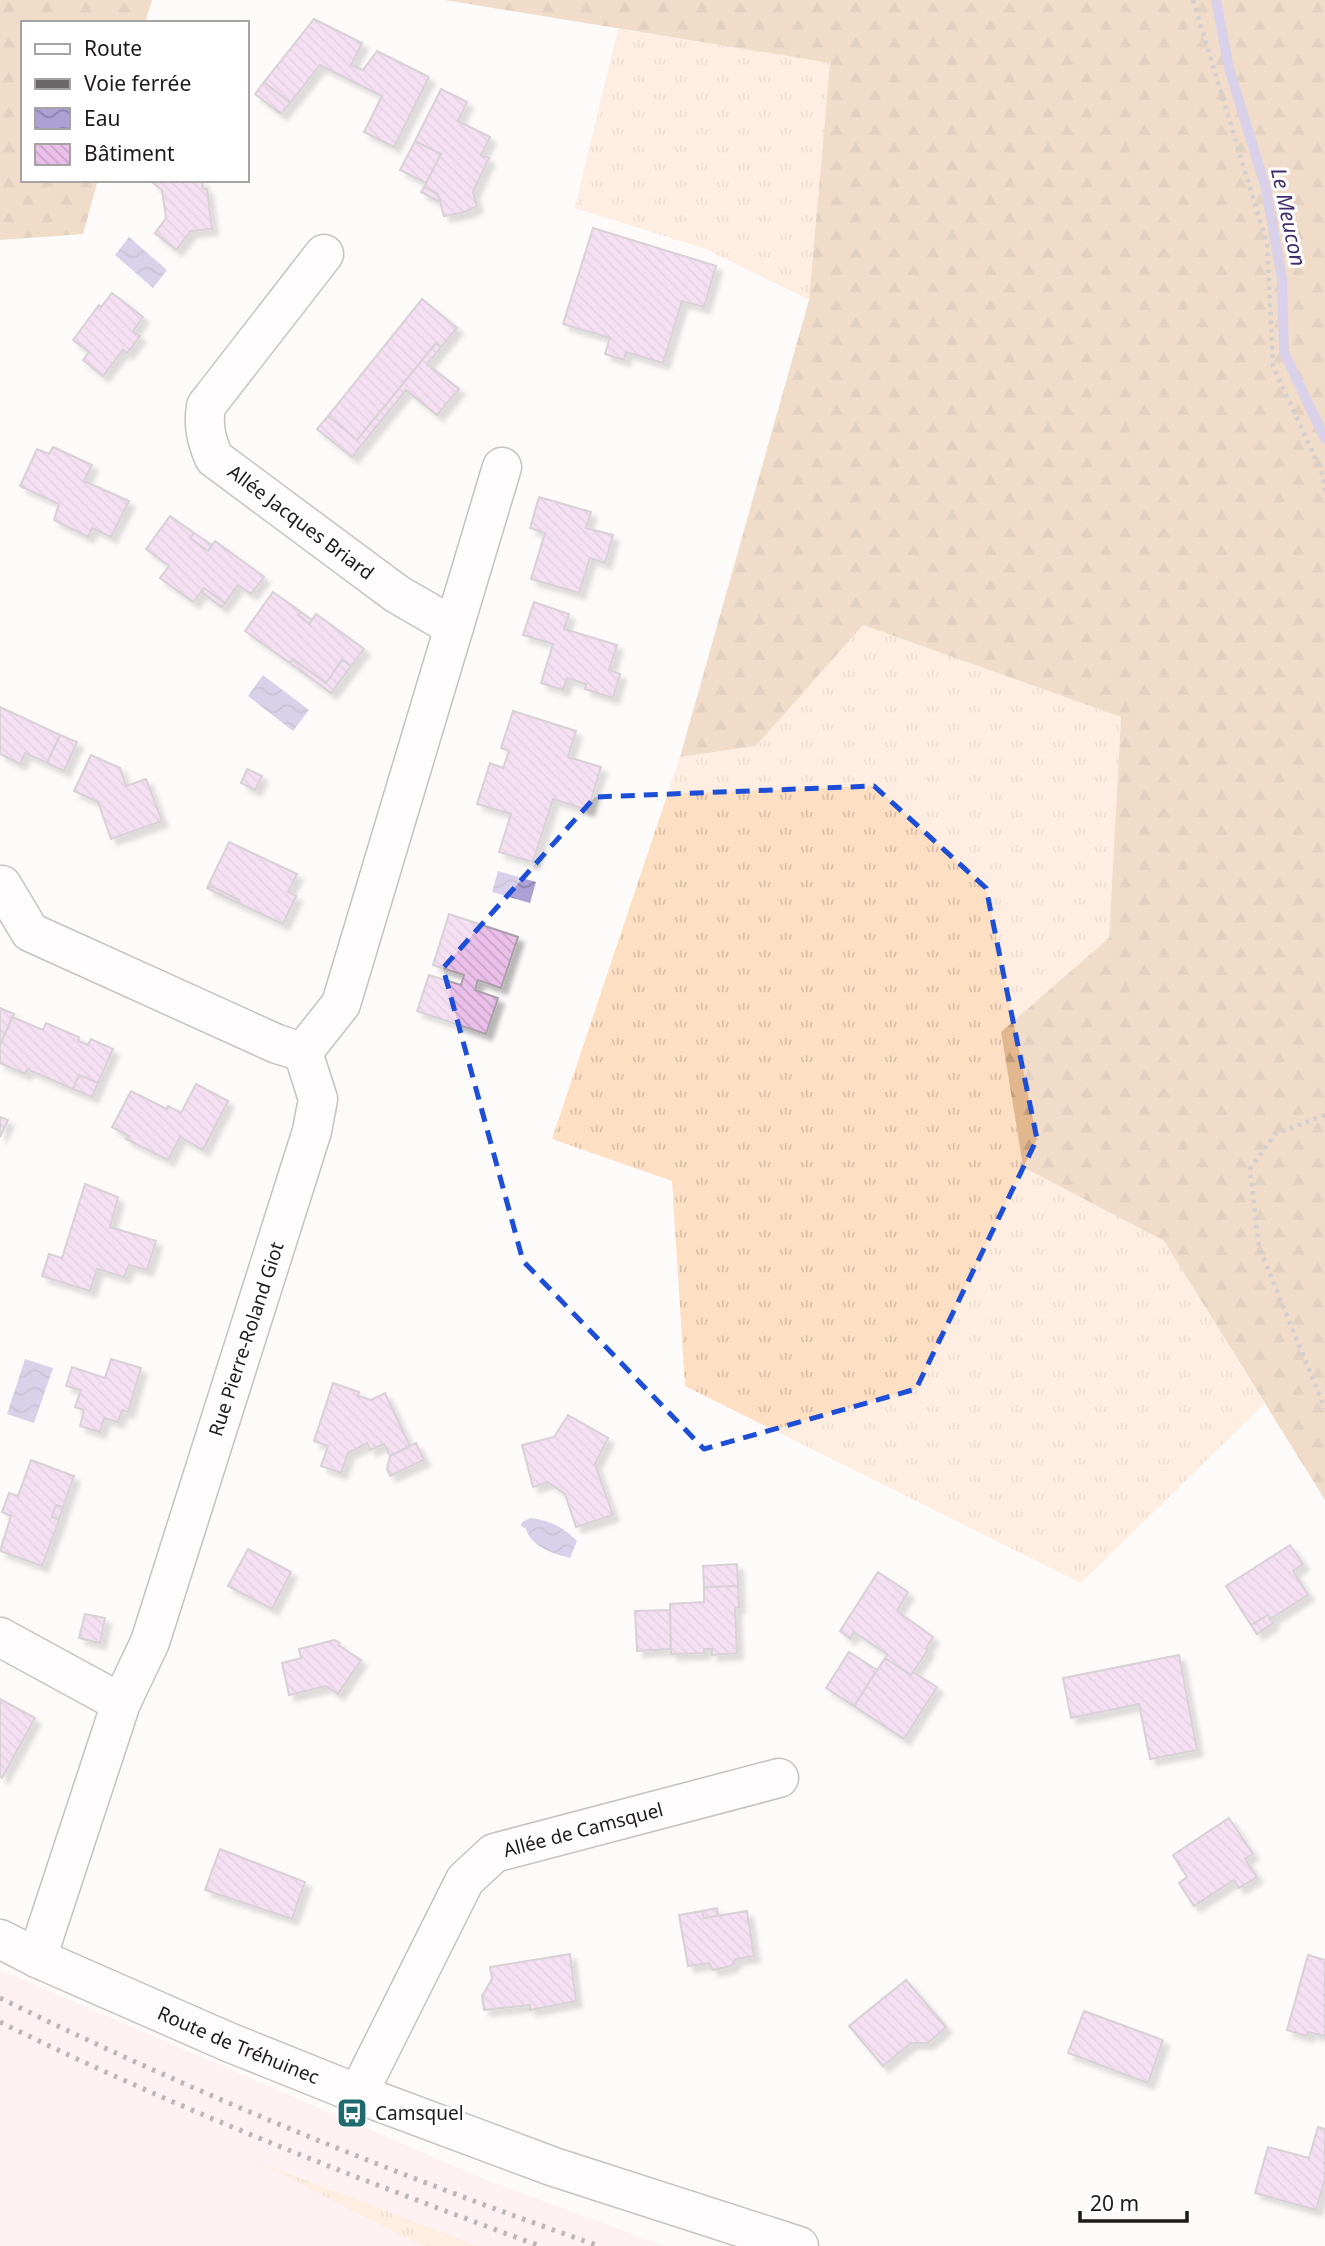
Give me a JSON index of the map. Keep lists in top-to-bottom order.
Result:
{
  "streets": {
    "street": [
      "Allée Jacques Briard",
      "Rue Pierre-Roland Giot",
      "Allée de Camsquel",
      "Route de Tréhuinec"
    ]
  },
  "crossings": [
    ["Rue Pierre-Roland Giot", "Route de Tréhuinec"],
    ["Allée de Camsquel", "Route de Tréhuinec"]
  ],
  "water": ["Le Meucon"],
  "places": {
    "bus stop": ["Camsquel"]
  },
  "legend": [
    "Route",
    "Voie ferrée",
    "Eau",
    "Bâtiment"
  ],
  "scale_bar": "20 m"
}
